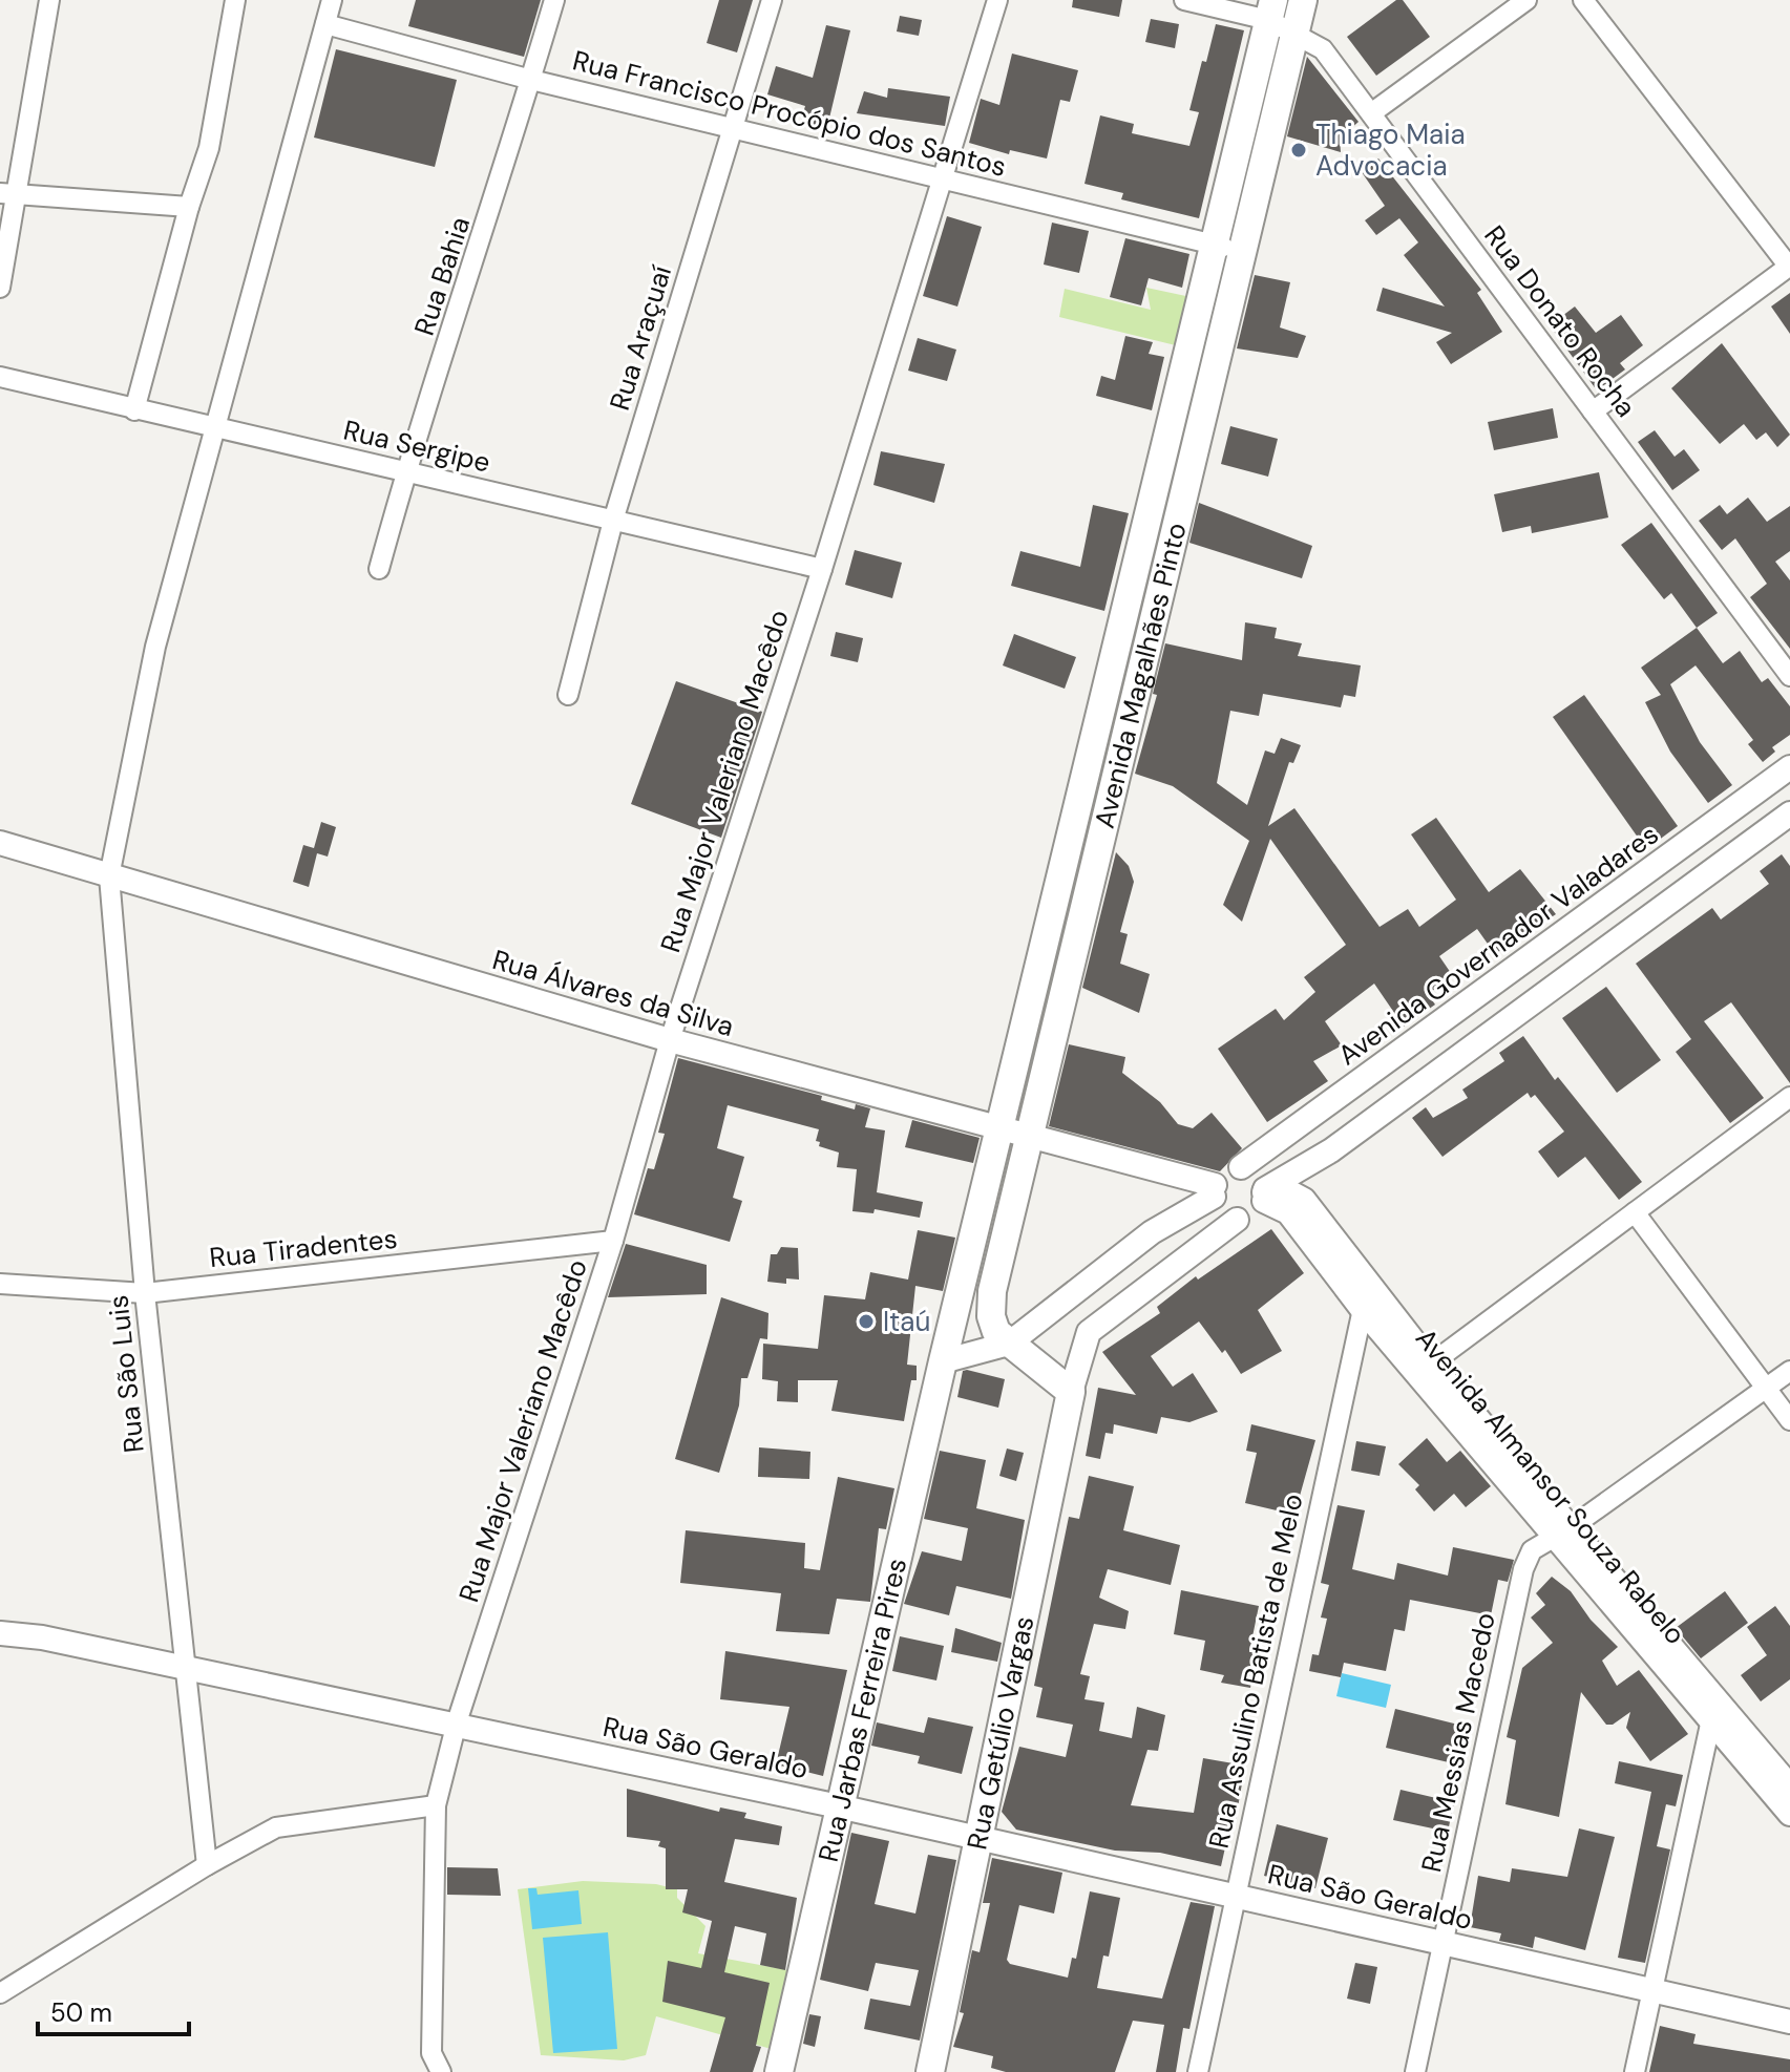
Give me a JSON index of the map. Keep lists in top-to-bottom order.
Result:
{
  "streets": {
    "main road": ["Avenida Magalhães Pinto", "Rua Jarbas Ferreira Pires", "Rua Getúlio Vargas"],
    "street": [
      "Rua Francisco Procópio dos Santos",
      "Rua Bahia",
      "Rua Donato Rocha",
      "Rua Araçuaí",
      "Rua Sergipe",
      "Rua Major Valeriano Macêdo",
      "Avenida Governador Valadares",
      "Rua Álvares da Silva",
      "Rua Tiradentes",
      "Rua São Luis",
      "Avenida Almansor Souza Rabelo",
      "Rua Assulino Batista de Melo",
      "Rua Messias Macedo",
      "Rua São Geraldo"
    ]
  },
  "crossings": [
    ["Rua Francisco Procópio dos Santos", "Rua Bahia"],
    ["Rua Francisco Procópio dos Santos", "Rua Araçuaí"],
    ["Rua Francisco Procópio dos Santos", "Avenida Magalhães Pinto"],
    ["Rua Francisco Procópio dos Santos", "Rua Major Valeriano Macêdo"],
    ["Rua Bahia", "Rua Sergipe"],
    ["Rua Donato Rocha", "Avenida Magalhães Pinto"],
    ["Rua Araçuaí", "Rua Sergipe"],
    ["Rua Sergipe", "Rua Major Valeriano Macêdo"],
    ["Rua Sergipe", "Rua São Luis"],
    ["Avenida Magalhães Pinto", "Rua Álvares da Silva"],
    ["Avenida Magalhães Pinto", "Rua Jarbas Ferreira Pires"],
    ["Rua Major Valeriano Macêdo", "Rua Álvares da Silva"],
    ["Rua Major Valeriano Macêdo", "Rua Tiradentes"],
    ["Rua Major Valeriano Macêdo", "Rua São Geraldo"],
    ["Avenida Governador Valadares", "Rua Álvares da Silva"],
    ["Avenida Governador Valadares", "Avenida Almansor Souza Rabelo"],
    ["Avenida Governador Valadares", "Rua Getúlio Vargas"],
    ["Rua Álvares da Silva", "Rua São Luis"],
    ["Rua Álvares da Silva", "Avenida Almansor Souza Rabelo"],
    ["Rua Álvares da Silva", "Rua Getúlio Vargas"],
    ["Rua Tiradentes", "Rua São Luis"],
    ["Rua São Luis", "Rua São Geraldo"],
    ["Avenida Almansor Souza Rabelo", "Rua Assulino Batista de Melo"],
    ["Avenida Almansor Souza Rabelo", "Rua Getúlio Vargas"],
    ["Avenida Almansor Souza Rabelo", "Rua Messias Macedo"],
    ["Rua Assulino Batista de Melo", "Rua São Geraldo"],
    ["Rua Jarbas Ferreira Pires", "Rua São Geraldo"],
    ["Rua Getúlio Vargas", "Rua São Geraldo"],
    ["Rua Messias Macedo", "Rua São Geraldo"]
  ],
  "places": ["Thiago Maia Advocacia", "Itaú"],
  "scale_bar": "50 m"
}
